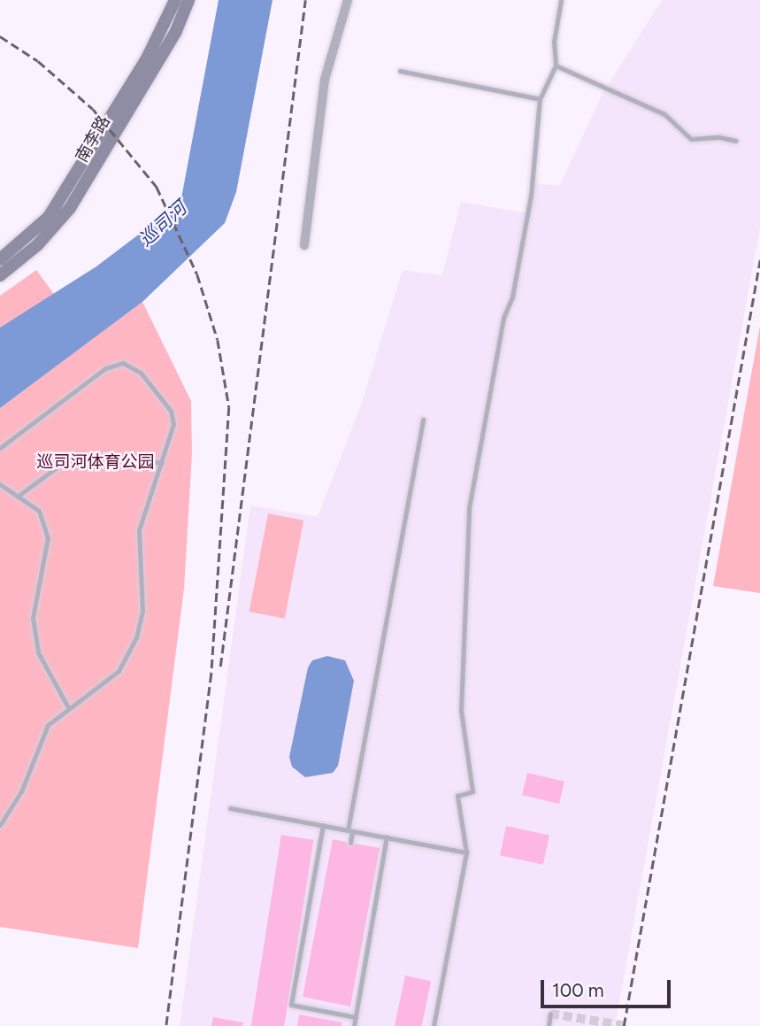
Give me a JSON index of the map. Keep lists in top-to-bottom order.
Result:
{
  "streets": {
    "main road": ["南李路"]
  },
  "water": ["巡司河"],
  "parks": ["巡司河体育公园"],
  "scale_bar": "100 m"
}
